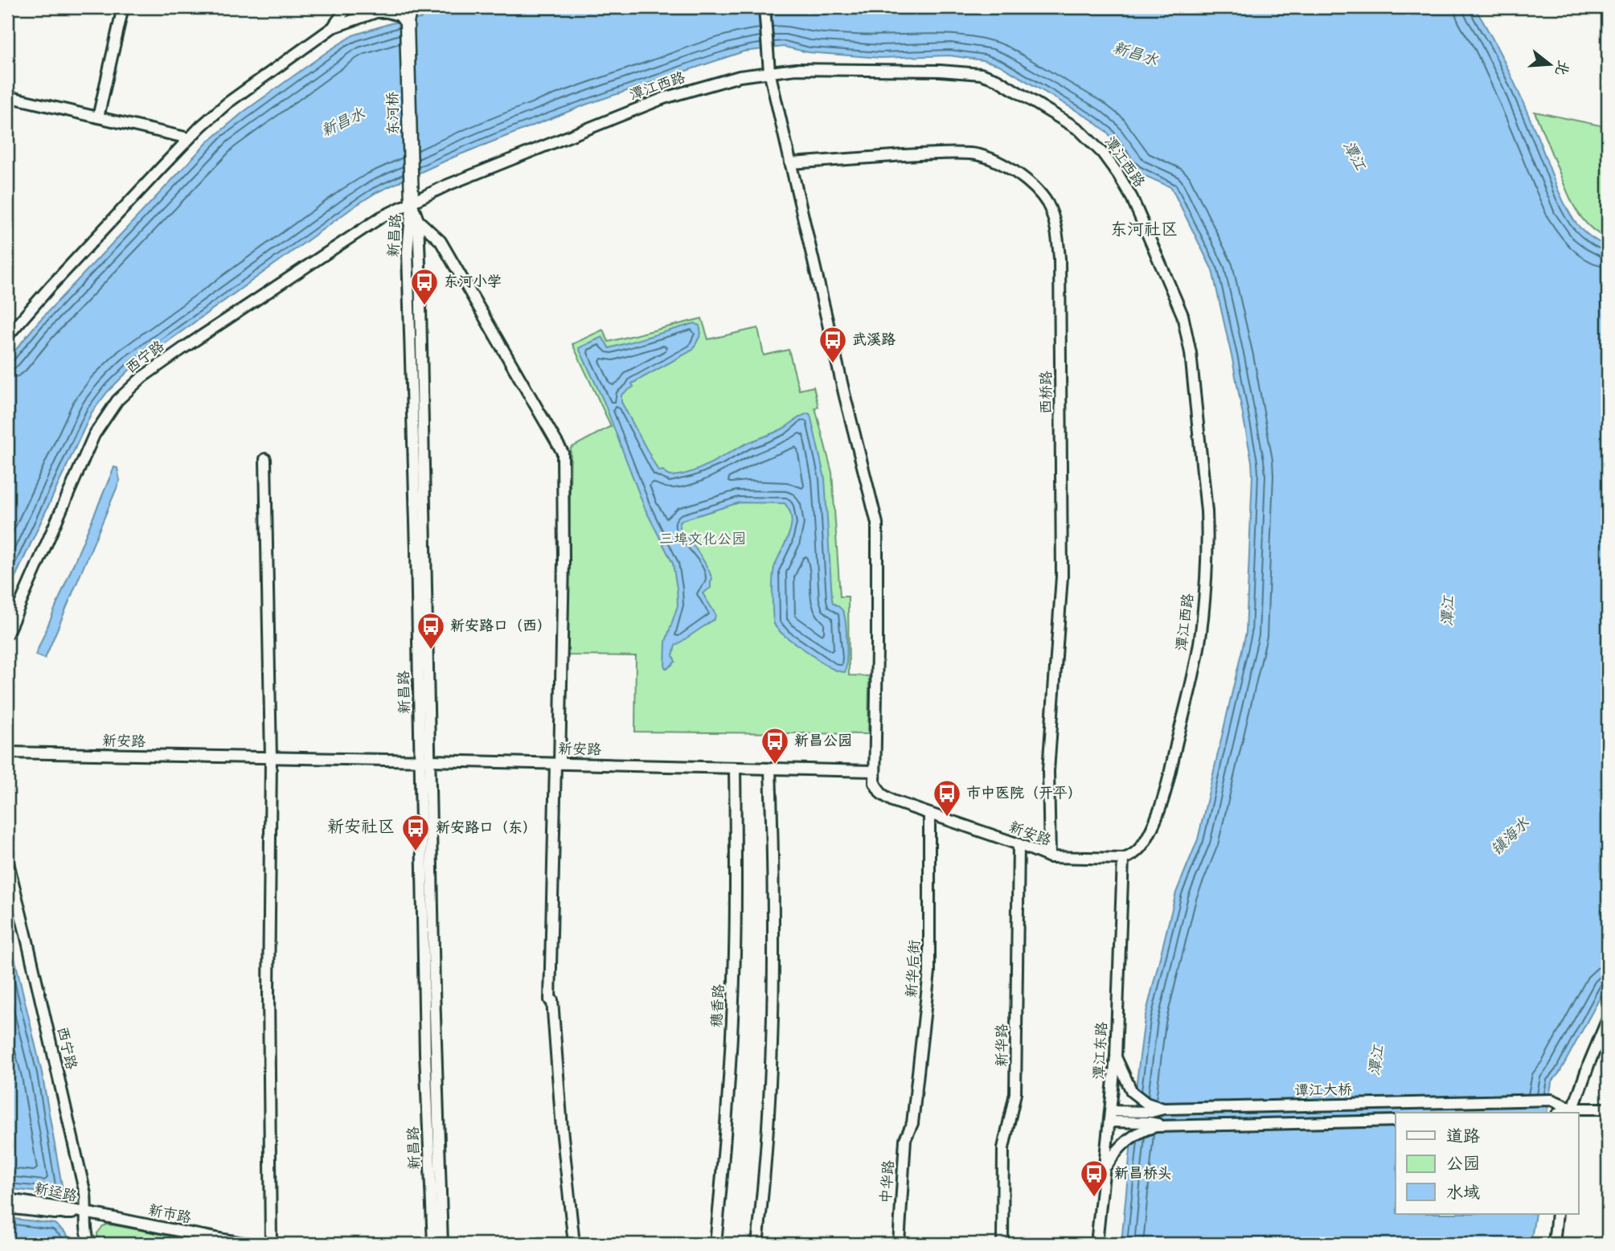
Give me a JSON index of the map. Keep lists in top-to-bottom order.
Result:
{
  "streets": {
    "main road": ["东河桥"],
    "street": [
      "潭江西路",
      "新昌路",
      "西宁路",
      "西桥路",
      "新安路",
      "新华后街",
      "穗香路",
      "新华路",
      "潭江东路",
      "谭江大桥",
      "中华路",
      "新迳路",
      "新市路"
    ]
  },
  "crossings": [
    ["潭江西路", "东河桥"],
    ["潭江西路", "新昌路"],
    ["潭江西路", "西宁路"],
    ["潭江西路", "新安路"],
    ["潭江西路", "潭江东路"],
    ["东河桥", "新昌路"],
    ["东河桥", "西宁路"],
    ["新昌路", "西宁路"],
    ["新昌路", "新安路"],
    ["西宁路", "新迳路"],
    ["西宁路", "新市路"],
    ["西桥路", "新安路"],
    ["新安路", "新华后街"],
    ["新安路", "穗香路"],
    ["新安路", "新华路"],
    ["新安路", "潭江东路"],
    ["新华后街", "中华路"],
    ["潭江东路", "谭江大桥"],
    ["新迳路", "新市路"]
  ],
  "districts": ["东河社区", "新安社区"],
  "water": ["新昌水", "潭江", "镇海水"],
  "parks": ["三埠文化公园"],
  "places": {
    "bus stop": [
      "东河小学",
      "武溪路",
      "新安路口（西）",
      "新昌公园",
      "市中医院（开平）",
      "新安路口（东）",
      "新昌桥头"
    ]
  },
  "legend": ["道路", "公园", "水域"],
  "north": "right"
}
